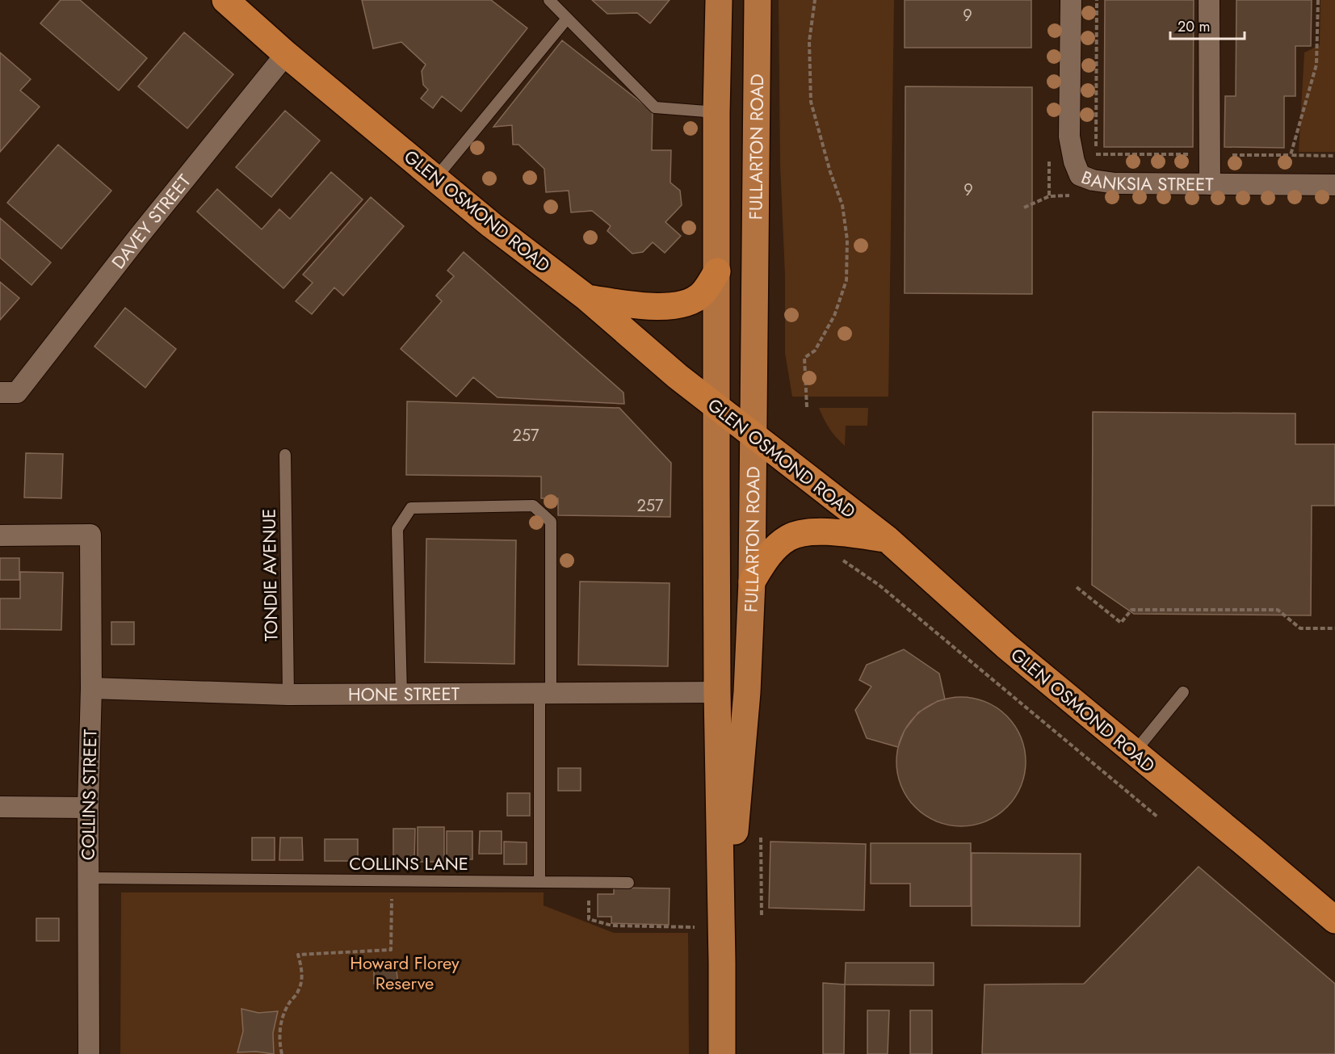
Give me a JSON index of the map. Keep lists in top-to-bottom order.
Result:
{
  "streets": {
    "highway": ["GLEN OSMOND ROAD"],
    "main road": ["FULLARTON ROAD"],
    "street": [
      "BANKSIA STREET",
      "DAVEY STREET",
      "HONE STREET",
      "COLLINS STREET"
    ],
    "lane": ["TONDIE AVENUE", "COLLINS LANE"]
  },
  "crossings": [
    ["FULLARTON ROAD", "GLEN OSMOND ROAD"],
    ["FULLARTON ROAD", "HONE STREET"],
    ["GLEN OSMOND ROAD", "DAVEY STREET"],
    ["TONDIE AVENUE", "HONE STREET"],
    ["HONE STREET", "COLLINS STREET"],
    ["COLLINS STREET", "COLLINS LANE"]
  ],
  "parks": ["Howard Florey Reserve"],
  "house_numbers": [
    "9",
    "9",
    "257",
    "257"
  ],
  "scale_bar": "20 m"
}
